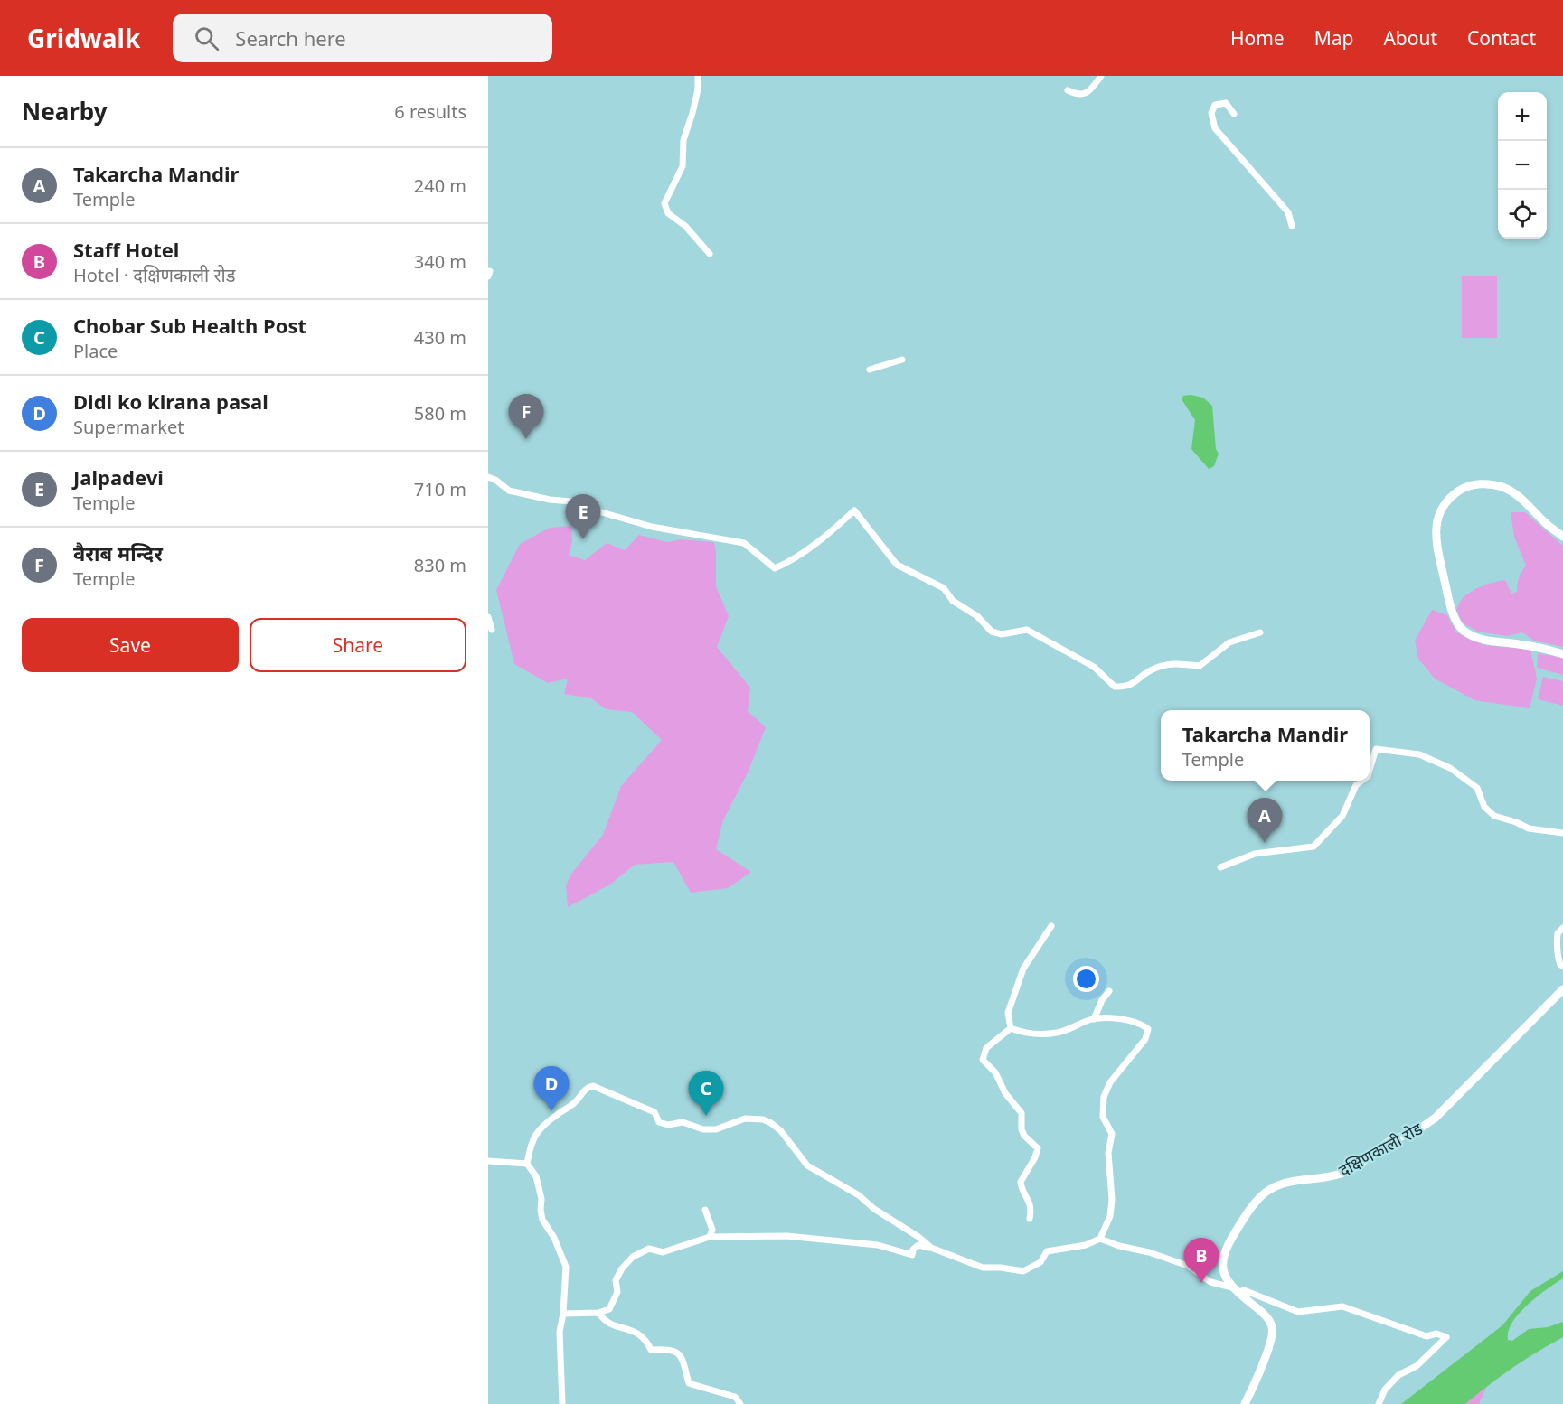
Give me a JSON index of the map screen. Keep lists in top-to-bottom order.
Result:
{
  "streets": {
    "main road": ["दक्षिणकाली रोड"]
  },
  "page": {
    "header": "Gridwalk",
    "search": "Search here",
    "nav": [
      "Home",
      "Map",
      "About",
      "Contact"
    ],
    "heading": ["Nearby", "6 results"],
    "map_buttons": ["+", "−"],
    "list": [
      {
        "mark": "A",
        "name": "Takarcha Mandir",
        "note": "Temple",
        "value": "240 m"
      },
      {
        "mark": "B",
        "name": "Staff Hotel",
        "note": "Hotel · दक्षिणकाली रोड",
        "value": "340 m"
      },
      {
        "mark": "C",
        "name": "Chobar Sub Health Post",
        "note": "Place",
        "value": "430 m"
      },
      {
        "mark": "D",
        "name": "Didi ko kirana pasal",
        "note": "Supermarket",
        "value": "580 m"
      },
      {
        "mark": "E",
        "name": "Jalpadevi",
        "note": "Temple",
        "value": "710 m"
      },
      {
        "mark": "F",
        "name": "वैराब मन्दिर",
        "note": "Temple",
        "value": "830 m"
      }
    ],
    "pins": [
      "F",
      "E",
      "A",
      "D",
      "C",
      "B"
    ],
    "buttons": ["Save", "Share"],
    "popup": ["Takarcha Mandir", "Temple"]
  }
}
